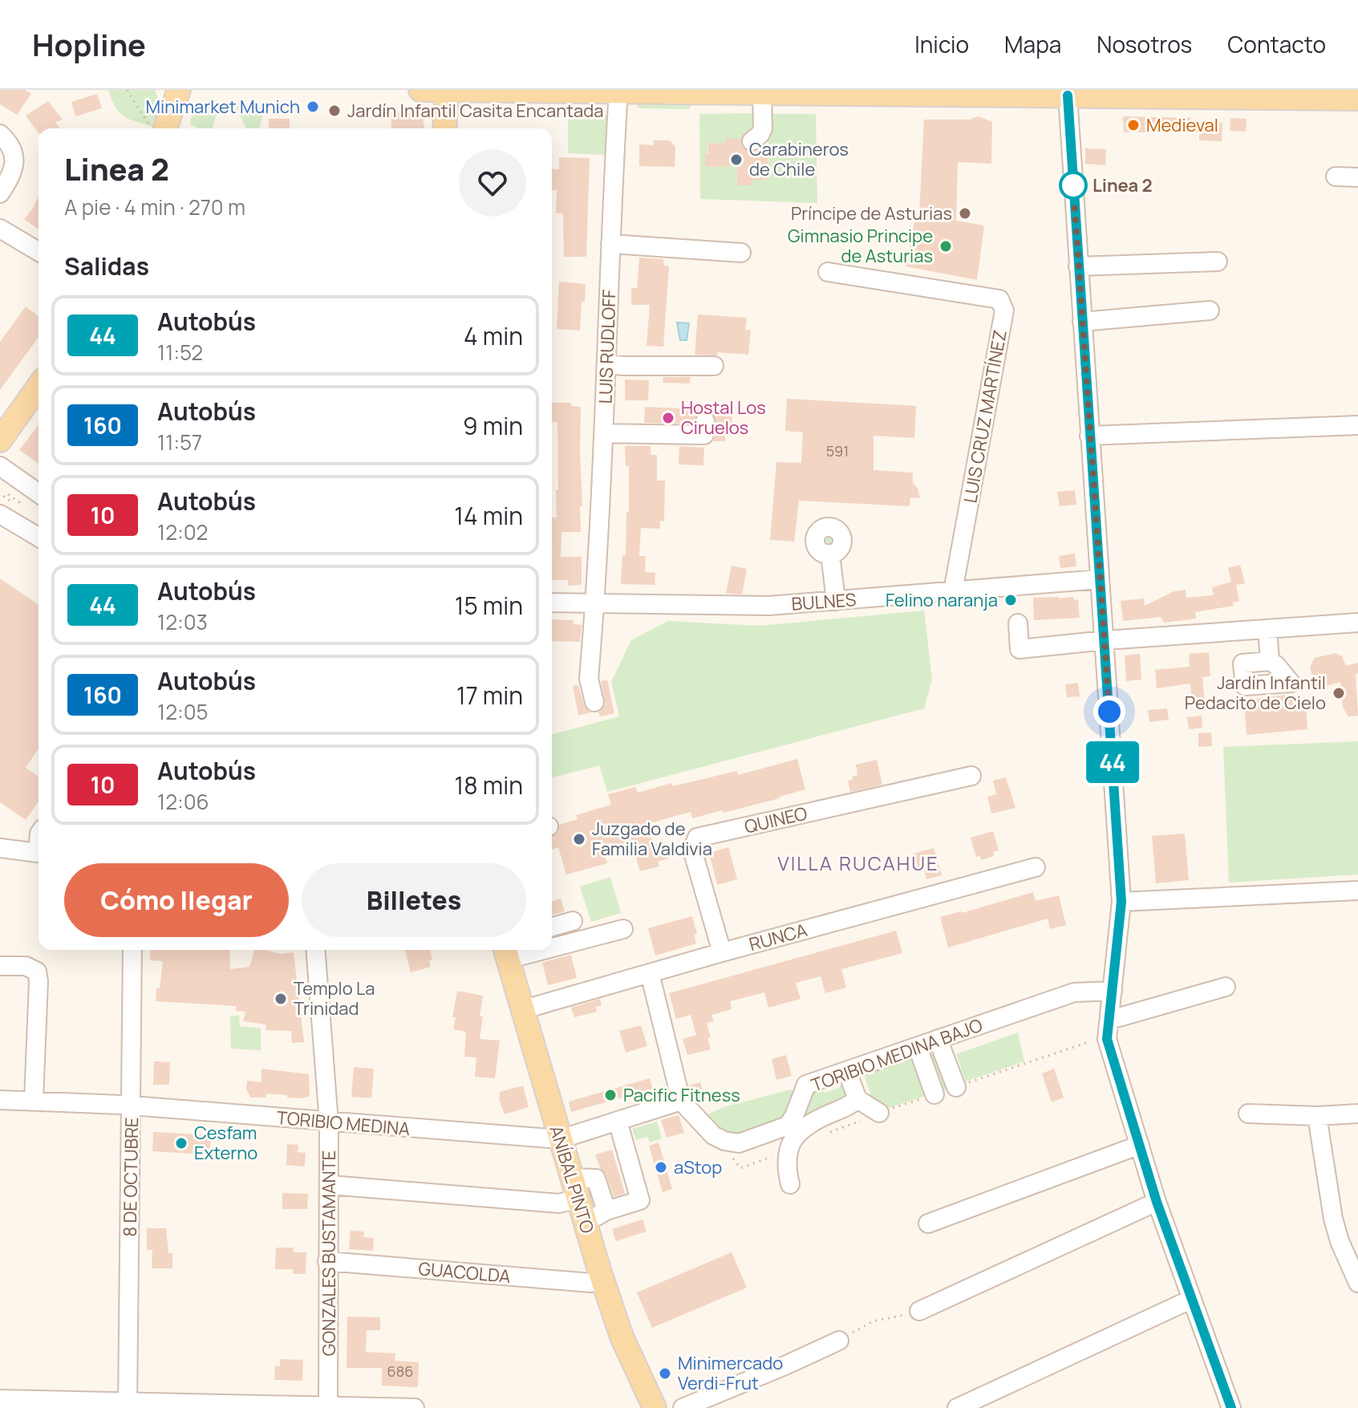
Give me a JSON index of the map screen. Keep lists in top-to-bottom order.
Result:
{
  "streets": {
    "main road": ["ANÍBAL PINTO"],
    "street": [
      "LUIS RUDLOFF",
      "LUIS CRUZ MARTÍNEZ",
      "BULNES",
      "QUINEO",
      "RUNCA",
      "TORIBIO MEDINA BAJO",
      "TORIBIO MEDINA",
      "8 DE OCTUBRE",
      "GONZALES BUSTAMANTE",
      "GUACOLDA"
    ]
  },
  "crossings": [
    ["LUIS RUDLOFF", "BULNES"],
    ["LUIS CRUZ MARTÍNEZ", "BULNES"],
    ["QUINEO", "RUNCA"],
    ["RUNCA", "ANÍBAL PINTO"],
    ["TORIBIO MEDINA", "8 DE OCTUBRE"],
    ["TORIBIO MEDINA", "ANÍBAL PINTO"],
    ["TORIBIO MEDINA", "GONZALES BUSTAMANTE"],
    ["ANÍBAL PINTO", "GUACOLDA"],
    ["GONZALES BUSTAMANTE", "GUACOLDA"]
  ],
  "districts": ["VILLA RUCAHUE"],
  "places": [
    "Minimarket Munich",
    "Jardín Infantil Casita Encantada",
    "Medieval",
    "Carabineros de Chile",
    "Linea 2",
    "Príncipe de Asturias",
    "Gimnasio Principe de Asturias",
    "Hostal Los Ciruelos",
    "Felino naranja",
    "Jardín Infantil Pedacito de Cielo",
    "Juzgado de Familia Valdivia",
    "Templo La Trinidad",
    "Pacific Fitness",
    "Cesfam Externo",
    "aStop",
    "Minimercado Verdi-Frut"
  ],
  "lines": ["bus line 44"],
  "house_numbers": ["591", "686"],
  "page": {
    "header": "Hopline",
    "nav": [
      "Inicio",
      "Mapa",
      "Nosotros",
      "Contacto"
    ],
    "on_map": "44",
    "heading": [
      ["Linea 2", "A pie · 4 min · 270 m"],
      "Salidas"
    ],
    "list": [
      {
        "mark": "44",
        "name": "Autobús",
        "note": "11:52",
        "value": "4 min"
      },
      {
        "mark": "160",
        "name": "Autobús",
        "note": "11:57",
        "value": "9 min"
      },
      {
        "mark": "10",
        "name": "Autobús",
        "note": "12:02",
        "value": "14 min"
      },
      {
        "mark": "44",
        "name": "Autobús",
        "note": "12:03",
        "value": "15 min"
      },
      {
        "mark": "160",
        "name": "Autobús",
        "note": "12:05",
        "value": "17 min"
      },
      {
        "mark": "10",
        "name": "Autobús",
        "note": "12:06",
        "value": "18 min"
      }
    ],
    "buttons": ["Cómo llegar", "Billetes"]
  }
}
